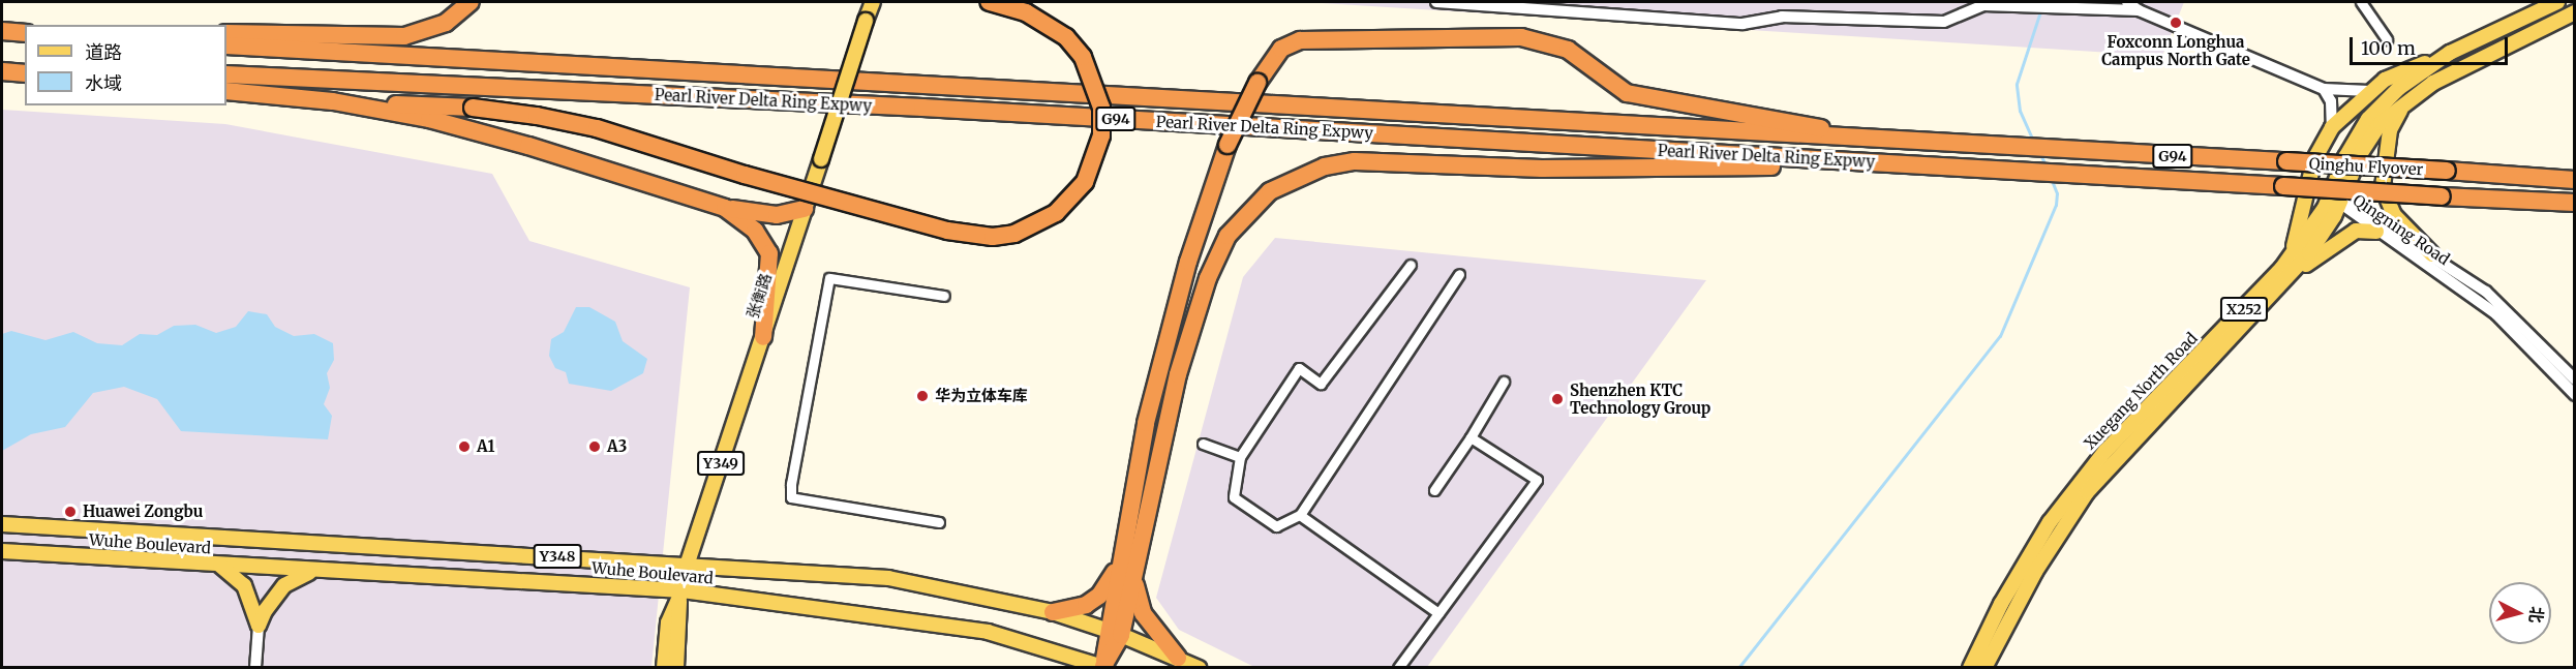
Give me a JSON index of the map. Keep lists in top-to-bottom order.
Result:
{
  "streets": {
    "highway": ["Pearl River Delta Ring Expwy", "G94", "Qinghu Flyover"],
    "main road": [
      "张衡路",
      "X252",
      "Xuegang North Road",
      "Y349",
      "Wuhe Boulevard",
      "Y348"
    ],
    "street": ["Qingning Road"]
  },
  "crossings": [
    ["Pearl River Delta Ring Expwy", "Qinghu Flyover"],
    ["Qingning Road", "Xuegang North Road"],
    ["张衡路", "Y349"],
    ["张衡路", "Wuhe Boulevard"],
    ["Y349", "Wuhe Boulevard"]
  ],
  "places": [
    "Foxconn Longhua Campus North Gate",
    "华为立体车库",
    "Shenzhen KTC Technology Group",
    "A1",
    "A3",
    "Huawei Zongbu"
  ],
  "legend": ["道路", "水域"],
  "scale_bar": "100 m",
  "north": "right"
}
